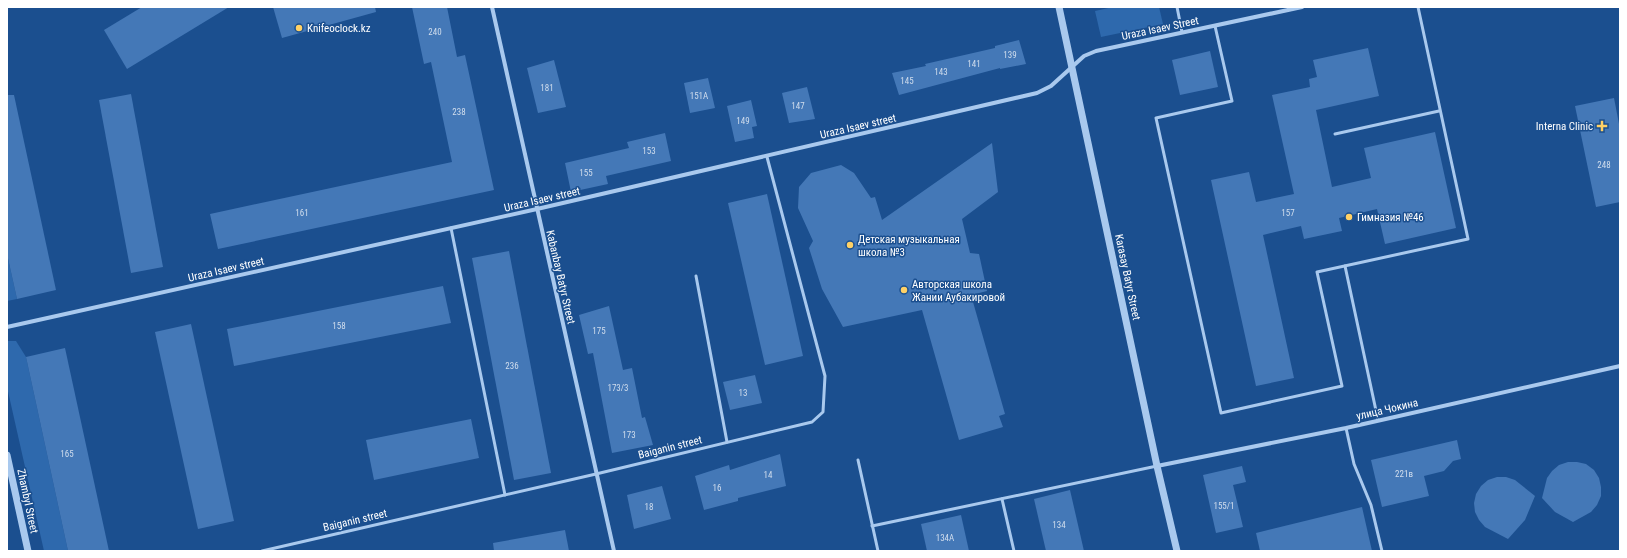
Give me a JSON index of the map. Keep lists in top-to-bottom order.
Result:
{
  "streets": {
    "street": [
      "Uraza Isaev Street",
      "Uraza Isaev street",
      "Kabanbay Batyr Street",
      "Karasay Batyr Street",
      "улица Чокина",
      "Zhambyl Street"
    ],
    "lane": ["Baiganin street"]
  },
  "crossings": [
    ["Uraza Isaev Street", "Uraza Isaev street"],
    ["Uraza Isaev Street", "Karasay Batyr Street"],
    ["Uraza Isaev street", "Kabanbay Batyr Street"],
    ["Uraza Isaev street", "Karasay Batyr Street"],
    ["Uraza Isaev street", "Baiganin street"],
    ["Kabanbay Batyr Street", "Baiganin street"],
    ["Karasay Batyr Street", "улица Чокина"]
  ],
  "places": {
    "other": [
      "Knifeoclock.kz",
      "Гимназия №46",
      "Детская музыкальная школа №3",
      "Авторская школа Жании Аубакировой"
    ],
    "health": ["Interna Clinic"]
  },
  "house_numbers": [
    "240",
    "139",
    "141",
    "143",
    "145",
    "181",
    "151А",
    "147",
    "238",
    "149",
    "153",
    "248",
    "155",
    "161",
    "157",
    "158",
    "175",
    "236",
    "173/3",
    "13",
    "173",
    "165",
    "221в",
    "14",
    "16",
    "155/1",
    "18",
    "134",
    "134А"
  ]
}
